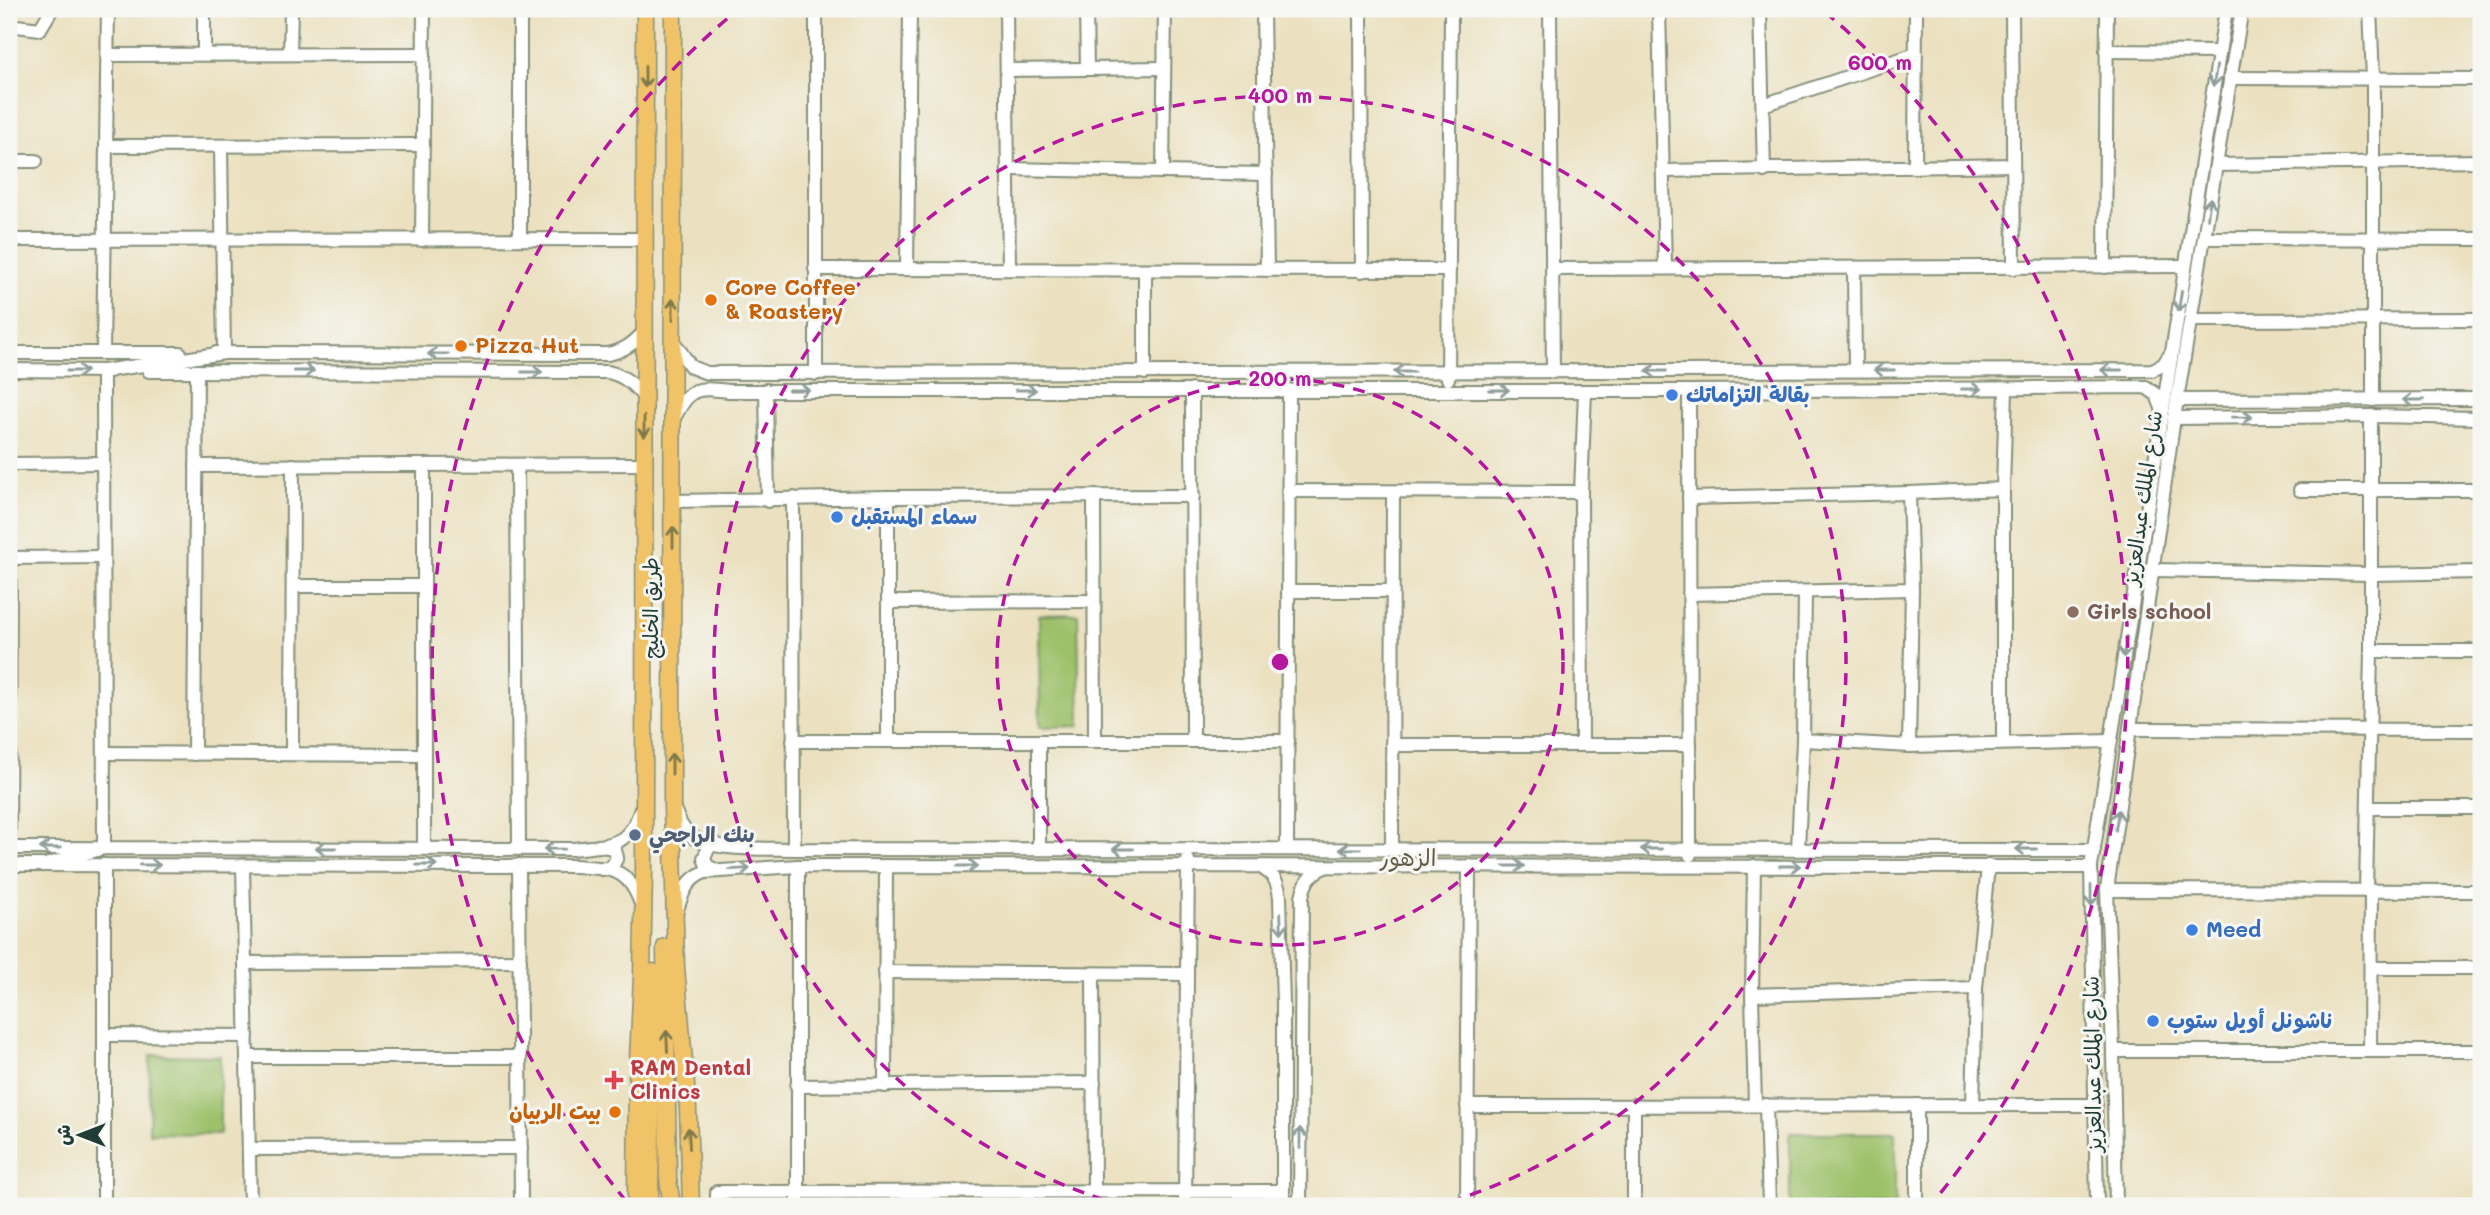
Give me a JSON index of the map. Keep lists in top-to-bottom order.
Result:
{
  "streets": {
    "main road": ["طريق الخليج"],
    "street": ["شارع الملك عبدالعزيز"]
  },
  "districts": ["الزهور"],
  "places": {
    "other": [
      "Core Coffee & Roastery",
      "Pizza Hut",
      "بقالة التزاماتك",
      "سماء المستقبل",
      "Girls school",
      "بنك الراجحي",
      "Meed",
      "ناشونل أويل ستوب",
      "بيت الربيان"
    ],
    "health": ["RAM Dental Clinics"]
  },
  "north": "left",
  "rings": ["600 m", "400 m", "200 m"]
}
